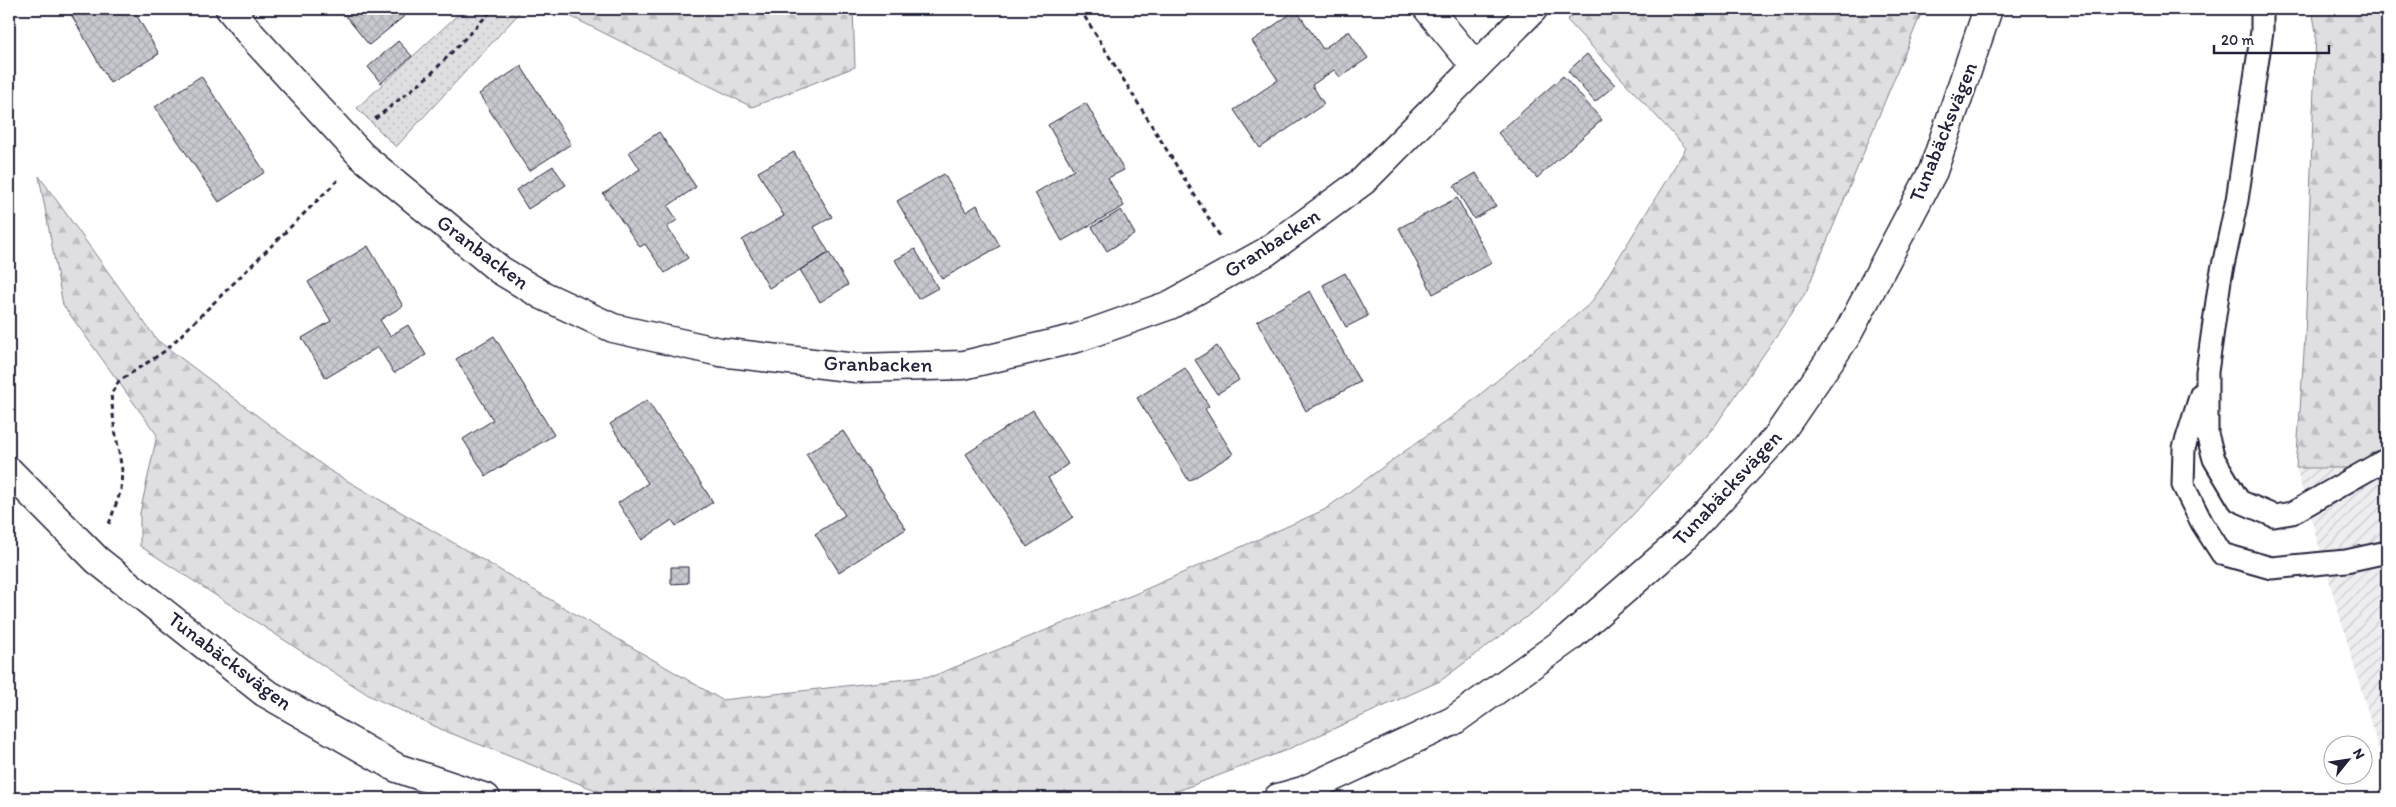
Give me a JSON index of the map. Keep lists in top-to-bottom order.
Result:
{
  "streets": {
    "street": ["Tunabäcksvägen", "Granbacken"]
  },
  "scale_bar": "20 m",
  "north": "top right"
}
